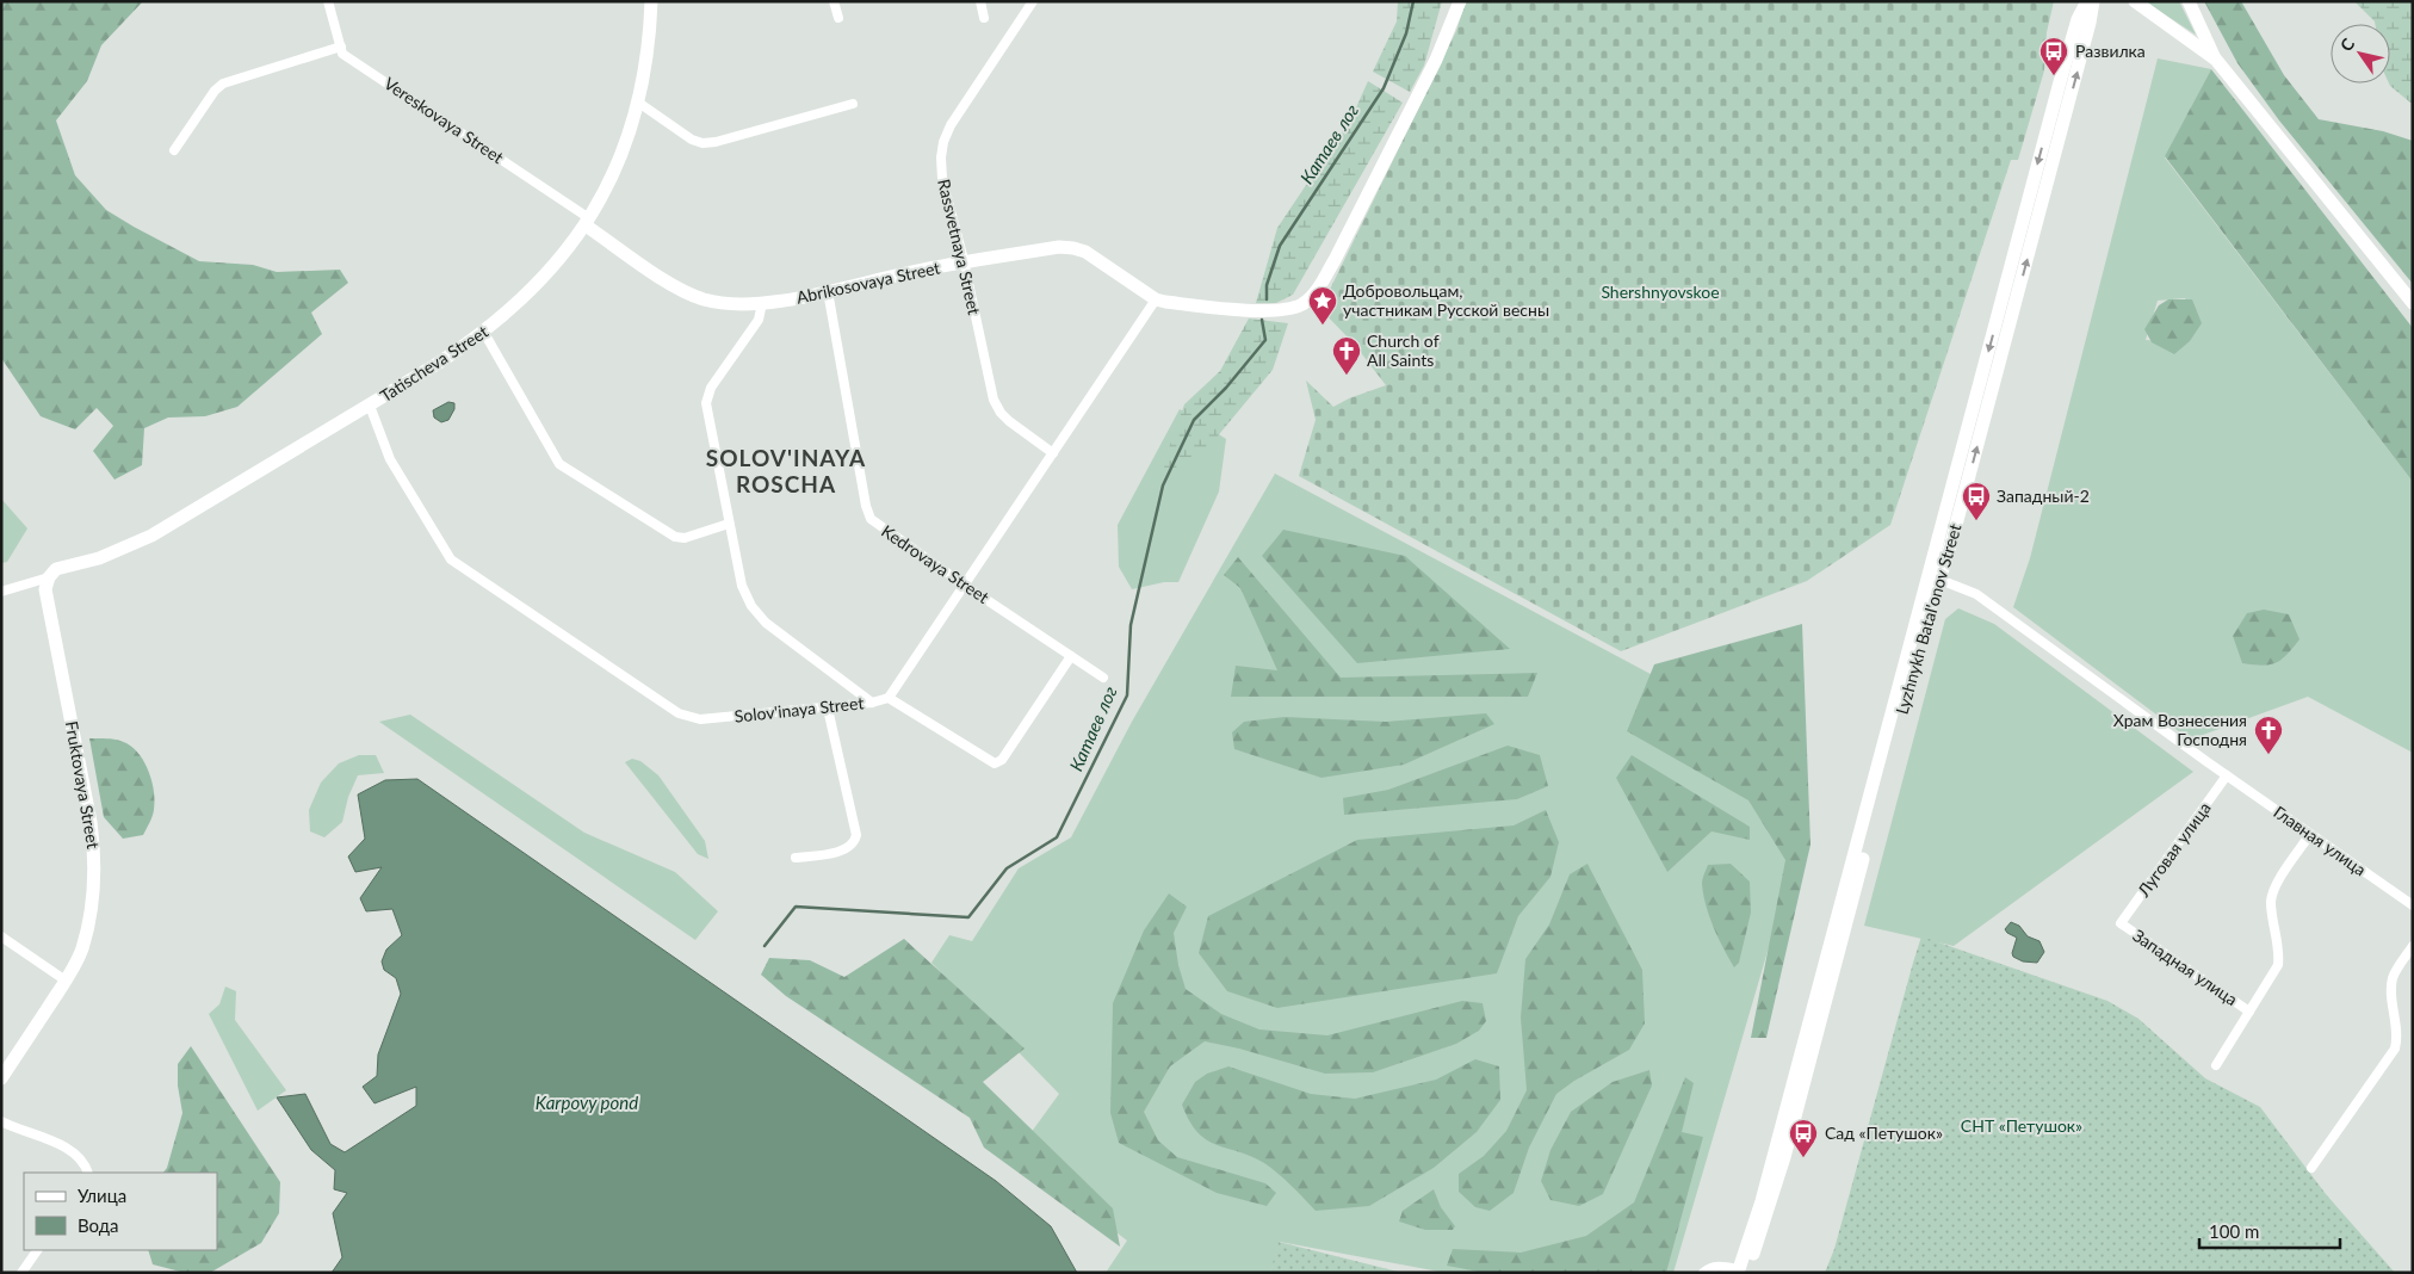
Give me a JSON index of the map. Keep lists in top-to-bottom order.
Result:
{
  "streets": {
    "street": [
      "Vereskovaya Street",
      "Rassvetnaya Street",
      "Abrikosovaya Street",
      "Tatischeva Street",
      "Kedrovaya Street",
      "Lyzhnykh Batal'onov Street",
      "Solov'inaya Street",
      "Fruktovaya Street",
      "Главная улица",
      "Луговая улица",
      "Западная улица"
    ]
  },
  "crossings": [
    ["Vereskovaya Street", "Abrikosovaya Street"],
    ["Vereskovaya Street", "Tatischeva Street"],
    ["Rassvetnaya Street", "Abrikosovaya Street"],
    ["Abrikosovaya Street", "Tatischeva Street"],
    ["Abrikosovaya Street", "Kedrovaya Street"],
    ["Tatischeva Street", "Solov'inaya Street"],
    ["Tatischeva Street", "Fruktovaya Street"],
    ["Lyzhnykh Batal'onov Street", "Главная улица"],
    ["Главная улица", "Луговая улица"],
    ["Луговая улица", "Западная улица"]
  ],
  "districts": ["SOLOV'INAYA ROSCHA"],
  "water": ["Катаев лог", "Karpovy pond"],
  "parks": ["Shershnyovskoe", "СНТ «Петушок»"],
  "places": {
    "bus stop": ["Развилка", "Западный-2", "Сад «Петушок»"],
    "place": ["Добровольцам, участникам Русской весны"],
    "church": ["Church of All Saints", "Храм Вознесения Господня"]
  },
  "legend": ["Улица", "Вода"],
  "scale_bar": "100 m",
  "north": "top left"
}
